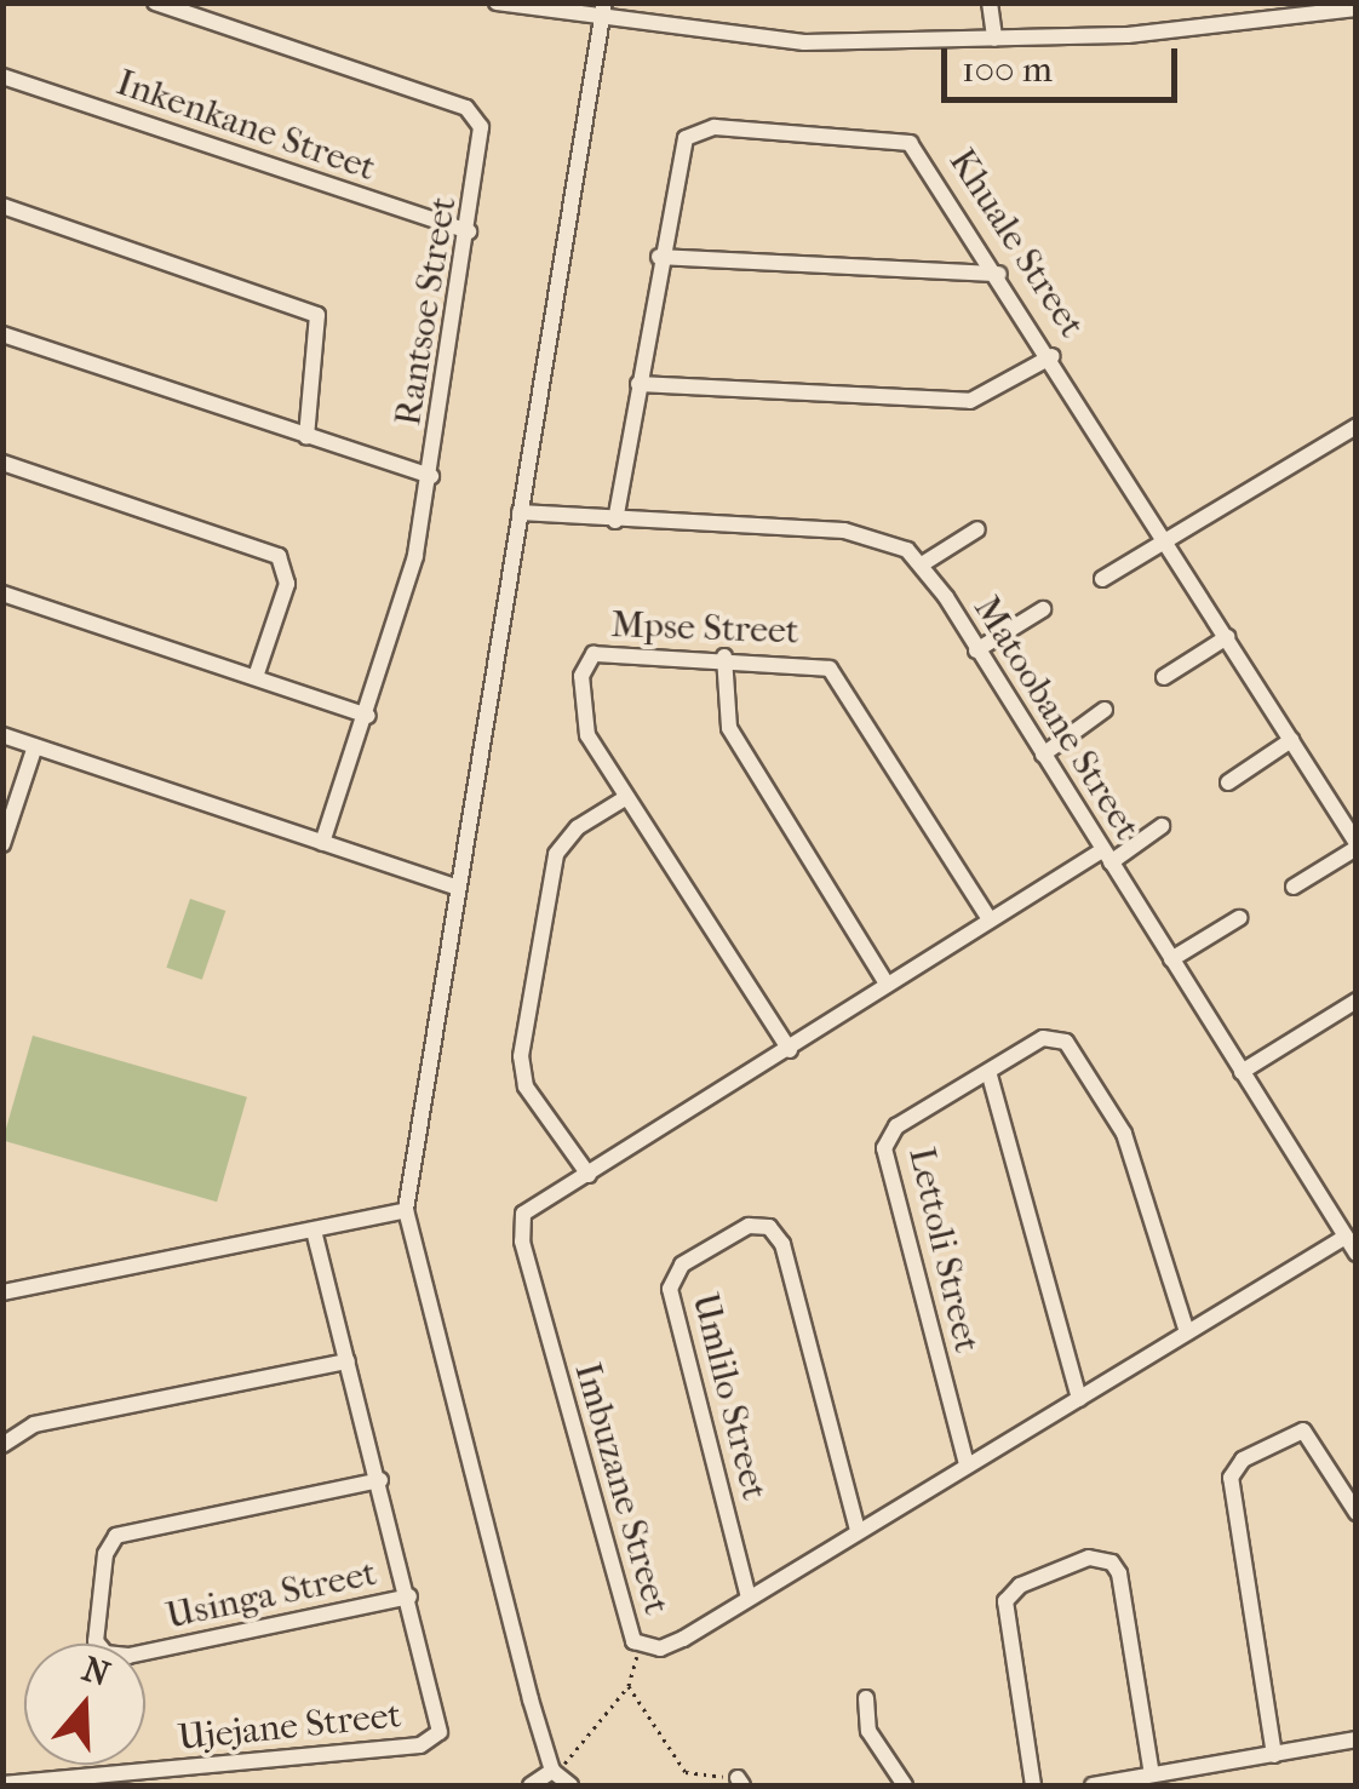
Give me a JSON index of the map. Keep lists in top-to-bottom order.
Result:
{
  "streets": {
    "street": [
      "Inkenkane Street",
      "Khuale Street",
      "Rantsoe Street",
      "Mpse Street",
      "Matoobane Street",
      "Lettoli Street",
      "Umlilo Street",
      "Imbuzane Street",
      "Usinga Street",
      "Ujejane Street"
    ]
  },
  "crossings": [
    ["Inkenkane Street", "Rantsoe Street"],
    ["Khuale Street", "Matoobane Street"],
    ["Mpse Street", "Imbuzane Street"],
    ["Matoobane Street", "Imbuzane Street"],
    ["Lettoli Street", "Imbuzane Street"],
    ["Umlilo Street", "Imbuzane Street"],
    ["Usinga Street", "Ujejane Street"]
  ],
  "scale_bar": "100 m",
  "north": "top"
}
